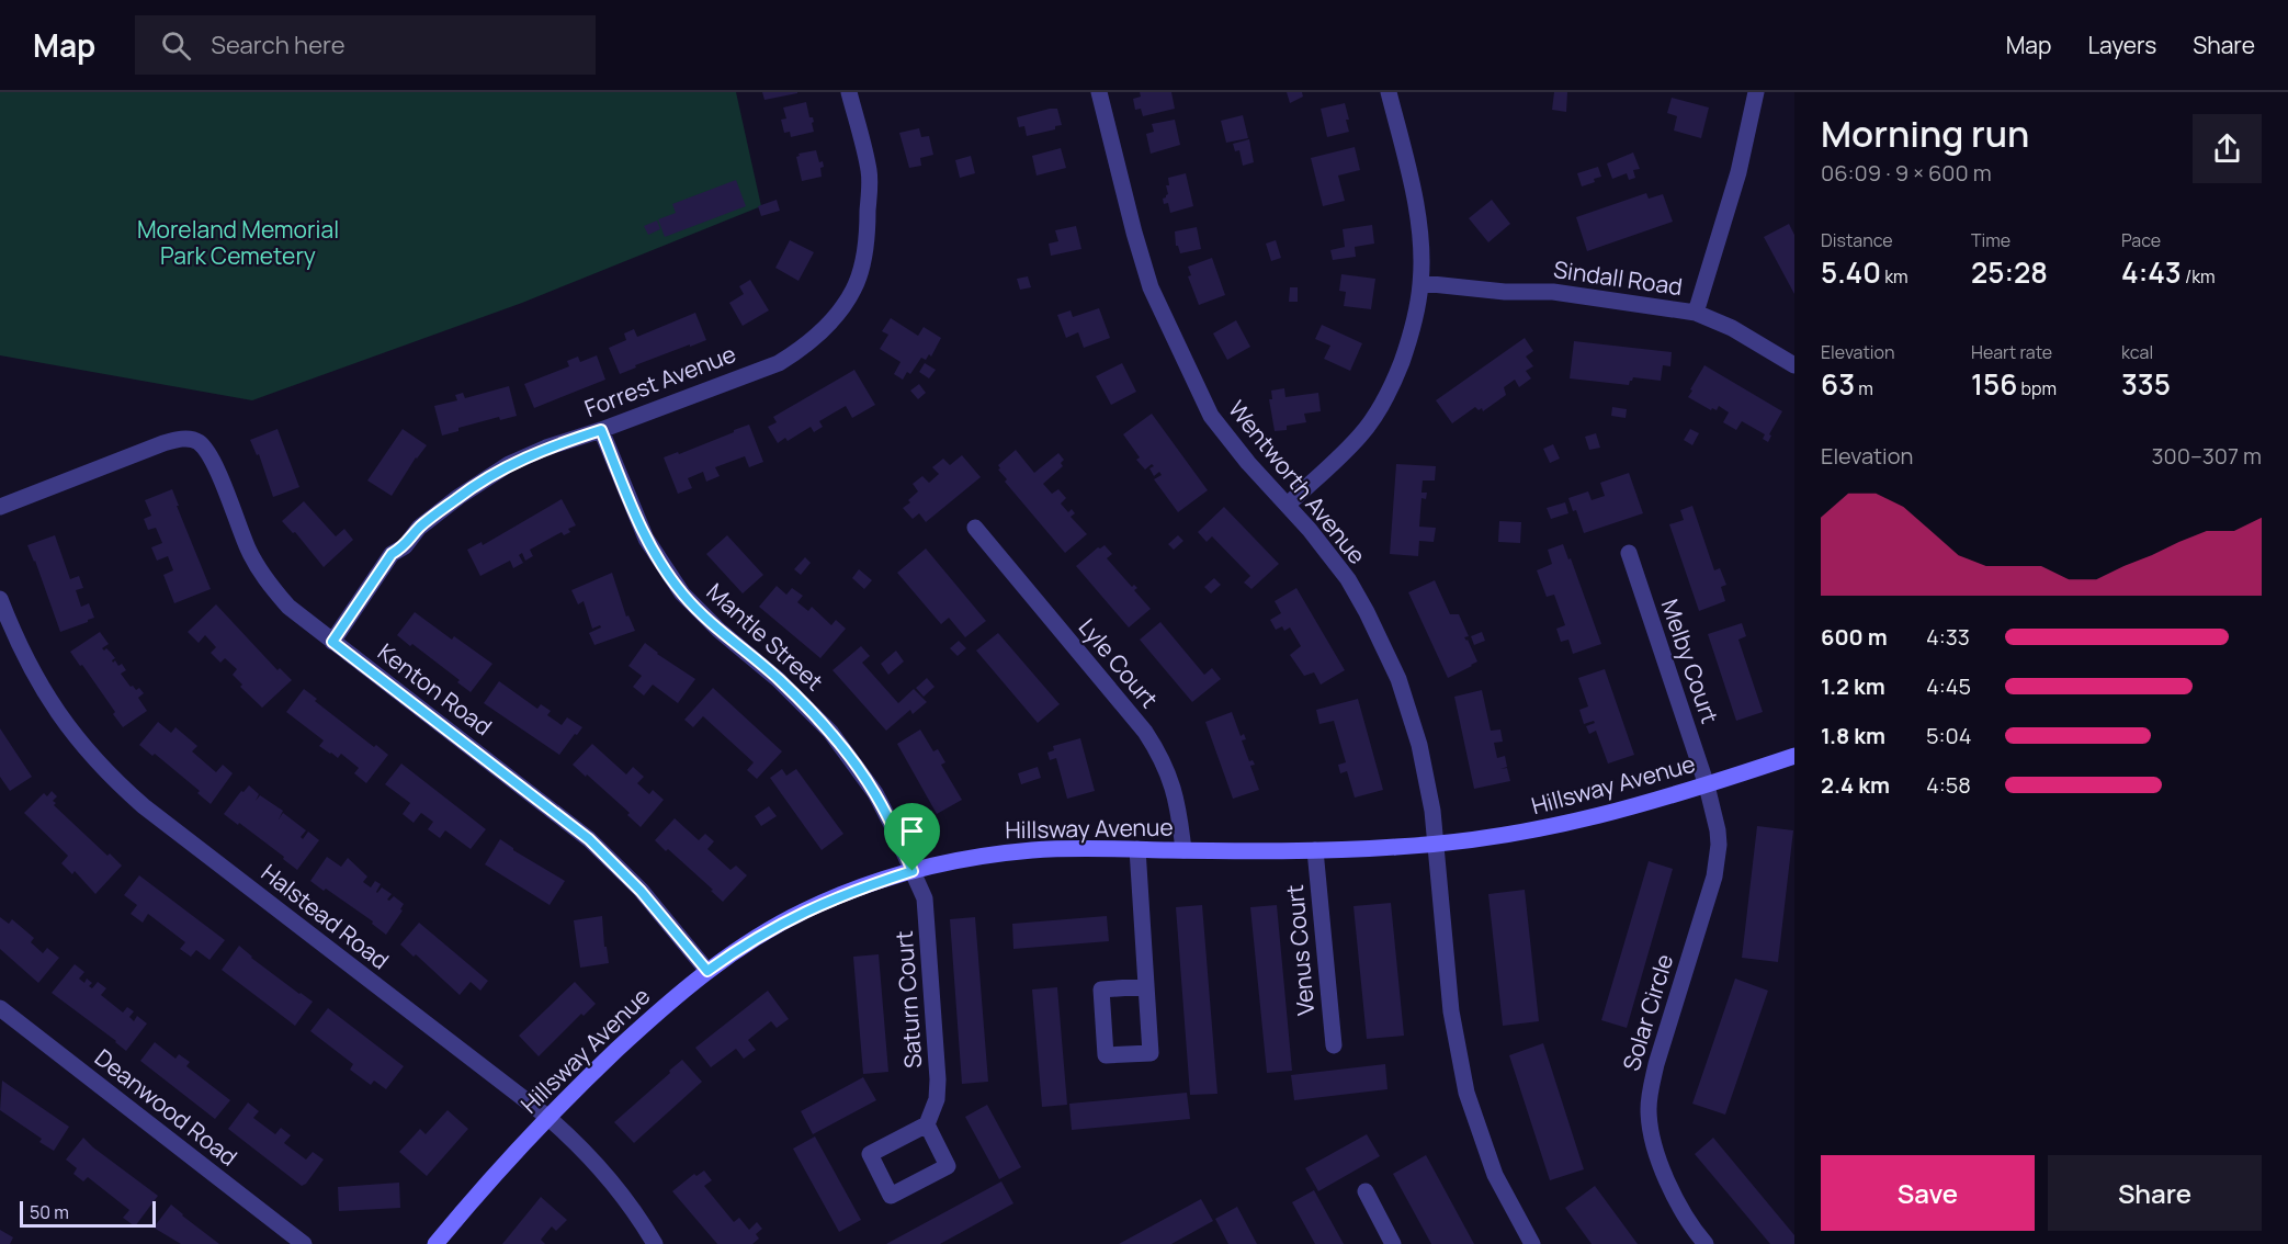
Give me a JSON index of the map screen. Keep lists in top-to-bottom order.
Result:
{
  "streets": {
    "street": [
      "Sindall Road",
      "Forrest Avenue",
      "Wentworth Avenue",
      "Mantle Street",
      "Melby Court",
      "Lyle Court",
      "Kenton Road",
      "Hillsway Avenue",
      "Halstead Road",
      "Venus Court",
      "Saturn Court",
      "Solar Circle",
      "Deanwood Road"
    ]
  },
  "crossings": [
    ["Forrest Avenue", "Mantle Street"],
    ["Forrest Avenue", "Kenton Road"],
    ["Wentworth Avenue", "Hillsway Avenue"],
    ["Mantle Street", "Hillsway Avenue"],
    ["Mantle Street", "Saturn Court"],
    ["Melby Court", "Hillsway Avenue"],
    ["Melby Court", "Solar Circle"],
    ["Lyle Court", "Hillsway Avenue"],
    ["Kenton Road", "Hillsway Avenue"],
    ["Hillsway Avenue", "Halstead Road"],
    ["Hillsway Avenue", "Venus Court"],
    ["Hillsway Avenue", "Saturn Court"],
    ["Hillsway Avenue", "Solar Circle"]
  ],
  "parks": ["Moreland Memorial Park Cemetery"],
  "scale_bar": "50 m",
  "page": {
    "header": "Map",
    "search": "Search here",
    "nav": ["Map", "Layers", "Share"],
    "heading": ["Morning run", "06:09 · 9 × 600 m"],
    "stats": [
      ["Distance", "5.40 km"],
      ["Time", "25:28"],
      ["Pace", "4:43 /km"],
      ["Elevation", "63 m"],
      ["Heart rate", "156 bpm"],
      ["kcal", "335"]
    ],
    "chart": ["Elevation", "300–307 m"],
    "list": [
      {
        "name": "600 m",
        "note": "4:33"
      },
      {
        "name": "1.2 km",
        "note": "4:45"
      },
      {
        "name": "1.8 km",
        "note": "5:04"
      },
      {
        "name": "2.4 km",
        "note": "4:58"
      }
    ],
    "buttons": ["Save", "Share"],
    "scale": "50 m"
  }
}
